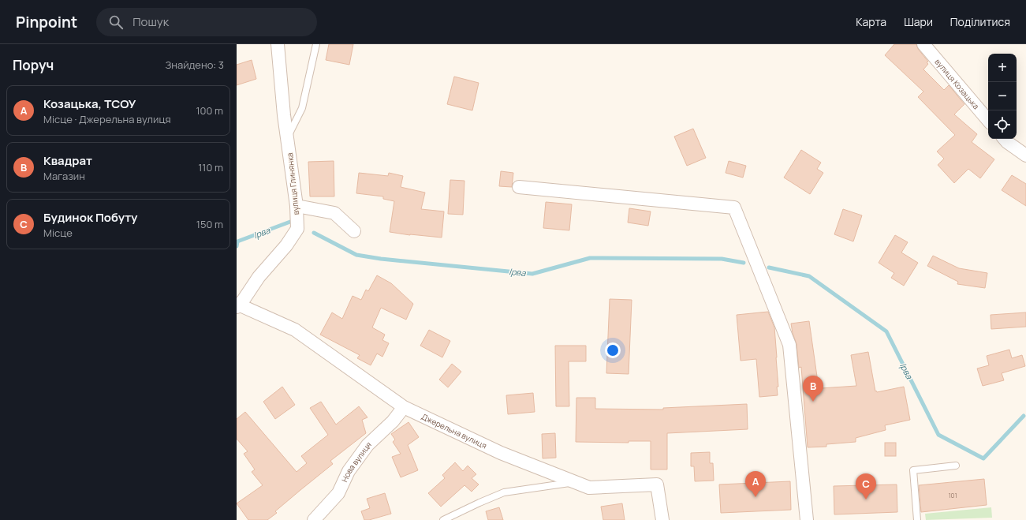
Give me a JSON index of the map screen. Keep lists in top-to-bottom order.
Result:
{
  "streets": {
    "street": [
      "вулиця Козацька",
      "вулиця Глинянка",
      "Джерельна вулиця",
      "Нова вулиця"
    ]
  },
  "crossings": [
    ["вулиця Глинянка", "Джерельна вулиця"],
    ["Джерельна вулиця", "Нова вулиця"]
  ],
  "water": ["Ірва"],
  "house_numbers": ["101"],
  "page": {
    "header": "Pinpoint",
    "search": "Пошук",
    "nav": ["Карта", "Шари", "Поділитися"],
    "heading": ["Поруч", "Знайдено: 3"],
    "map_buttons": ["+", "−"],
    "list": [
      {
        "mark": "A",
        "name": "Козацька, ТСОУ",
        "note": "Місце · Джерельна вулиця",
        "value": "100 m"
      },
      {
        "mark": "B",
        "name": "Квадрат",
        "note": "Магазин",
        "value": "110 m"
      },
      {
        "mark": "C",
        "name": "Будинок Побуту",
        "note": "Місце",
        "value": "150 m"
      }
    ],
    "pins": ["B", "A", "C"]
  }
}
